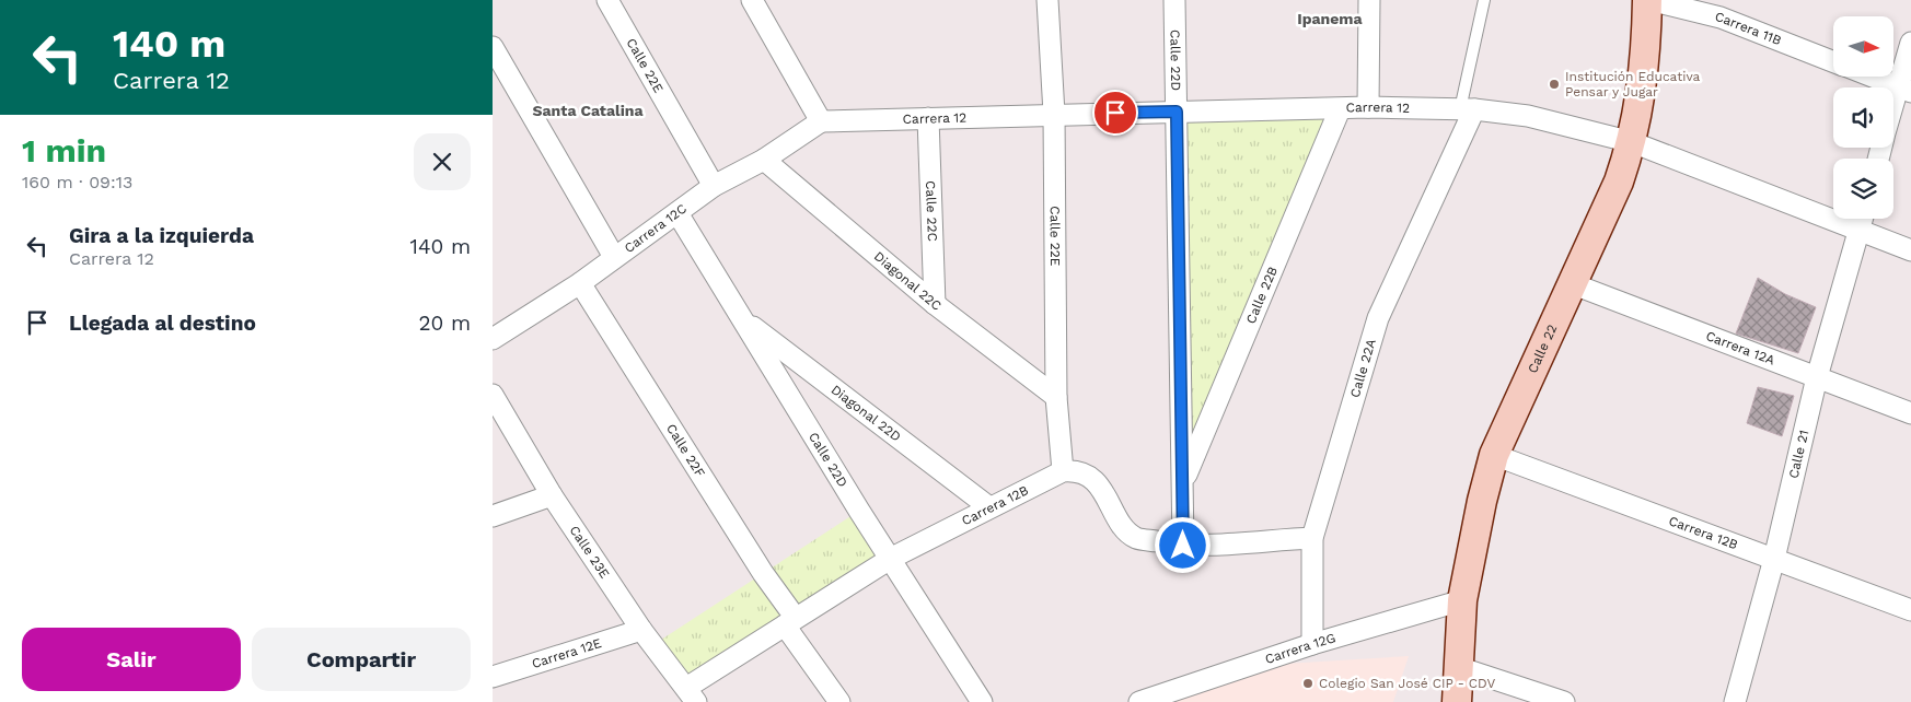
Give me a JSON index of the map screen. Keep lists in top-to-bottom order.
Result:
{
  "streets": {
    "street": [
      "Carrera 11B",
      "Calle 22D",
      "Calle 22E",
      "Carrera 12",
      "Calle 22C",
      "Carrera 12C",
      "Diagonal 22C",
      "Calle 22B",
      "Calle 22",
      "Carrera 12A",
      "Calle 22A",
      "Diagonal 22D",
      "Calle 22F",
      "Calle 21",
      "Carrera 12B",
      "Calle 23E",
      "Carrera 12G",
      "Carrera 12E"
    ]
  },
  "crossings": [
    ["Carrera 11B", "Calle 22"],
    ["Calle 22D", "Carrera 12"],
    ["Calle 22D", "Carrera 12C"],
    ["Calle 22D", "Calle 22B"],
    ["Calle 22D", "Diagonal 22D"],
    ["Calle 22D", "Carrera 12B"],
    ["Calle 22E", "Carrera 12"],
    ["Calle 22E", "Carrera 12C"],
    ["Calle 22E", "Diagonal 22C"],
    ["Calle 22E", "Carrera 12B"],
    ["Carrera 12", "Calle 22C"],
    ["Carrera 12", "Carrera 12C"],
    ["Carrera 12", "Calle 22B"],
    ["Carrera 12", "Calle 22"],
    ["Carrera 12", "Calle 22A"],
    ["Carrera 12", "Calle 21"],
    ["Calle 22C", "Diagonal 22C"],
    ["Carrera 12C", "Diagonal 22C"],
    ["Carrera 12C", "Calle 22F"],
    ["Calle 22", "Carrera 12A"],
    ["Calle 22", "Carrera 12B"],
    ["Calle 22", "Carrera 12G"],
    ["Carrera 12A", "Calle 21"],
    ["Calle 22A", "Carrera 12G"],
    ["Diagonal 22D", "Carrera 12B"],
    ["Calle 22F", "Carrera 12B"],
    ["Calle 21", "Carrera 12B"],
    ["Carrera 12B", "Calle 23E"],
    ["Calle 23E", "Carrera 12E"]
  ],
  "districts": ["Ipanema", "Santa Catalina"],
  "places": ["Institución Educativa Pensar y Jugar", "Colegio San José CIP - CDV"],
  "north": "right",
  "page": {
    "turn": ["140 m", "Carrera 12"],
    "heading": ["1 min", "160 m · 09:13"],
    "list": [
      {
        "name": "Gira a la izquierda",
        "note": "Carrera 12",
        "value": "140 m"
      },
      {
        "name": "Llegada al destino",
        "value": "20 m"
      }
    ],
    "buttons": ["Salir", "Compartir"]
  }
}
